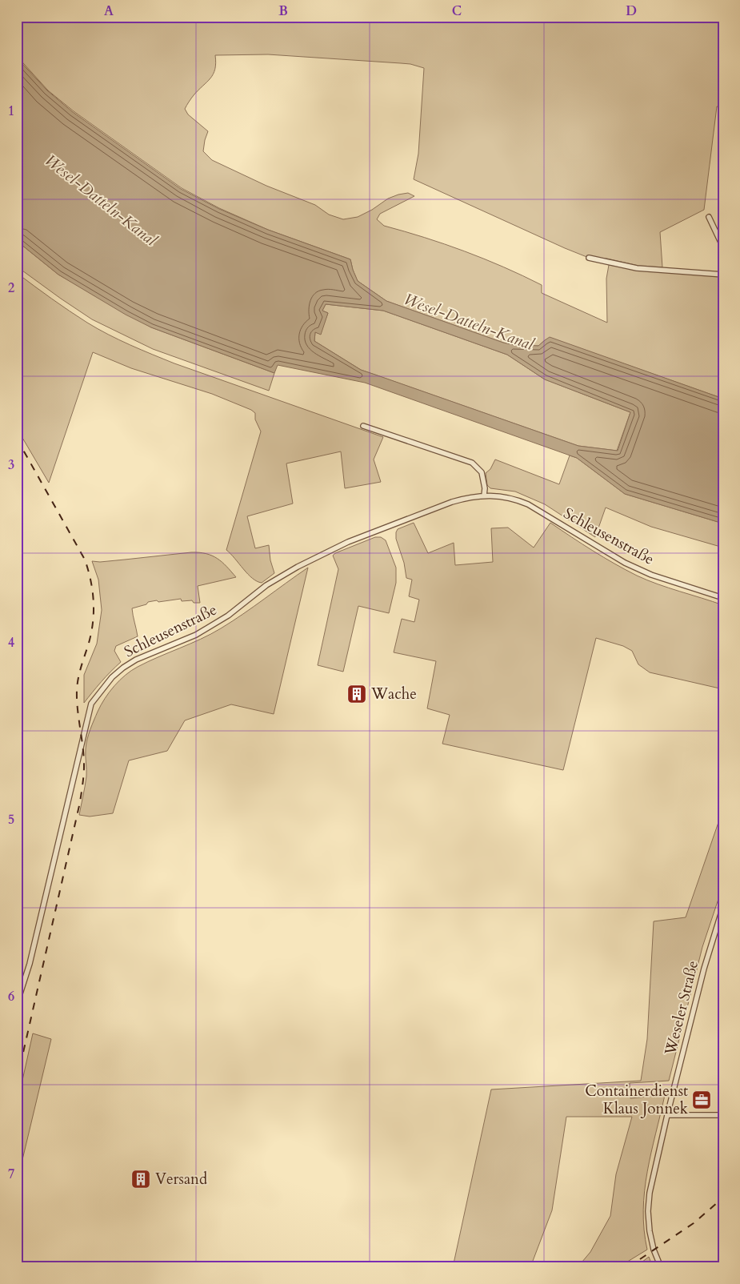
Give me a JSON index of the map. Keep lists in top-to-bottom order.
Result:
{
  "streets": {
    "street": ["Schleusenstraße", "Weseler Straße"]
  },
  "water": ["Wesel-Datteln-Kanal"],
  "places": {
    "building": ["Wache", "Versand"],
    "office": ["Containerdienst Klaus Jonnek"]
  },
  "grid": {
    "columns": [
      "A",
      "B",
      "C",
      "D"
    ],
    "rows": [
      "1",
      "2",
      "3",
      "4",
      "5",
      "6",
      "7"
    ]
  }
}
